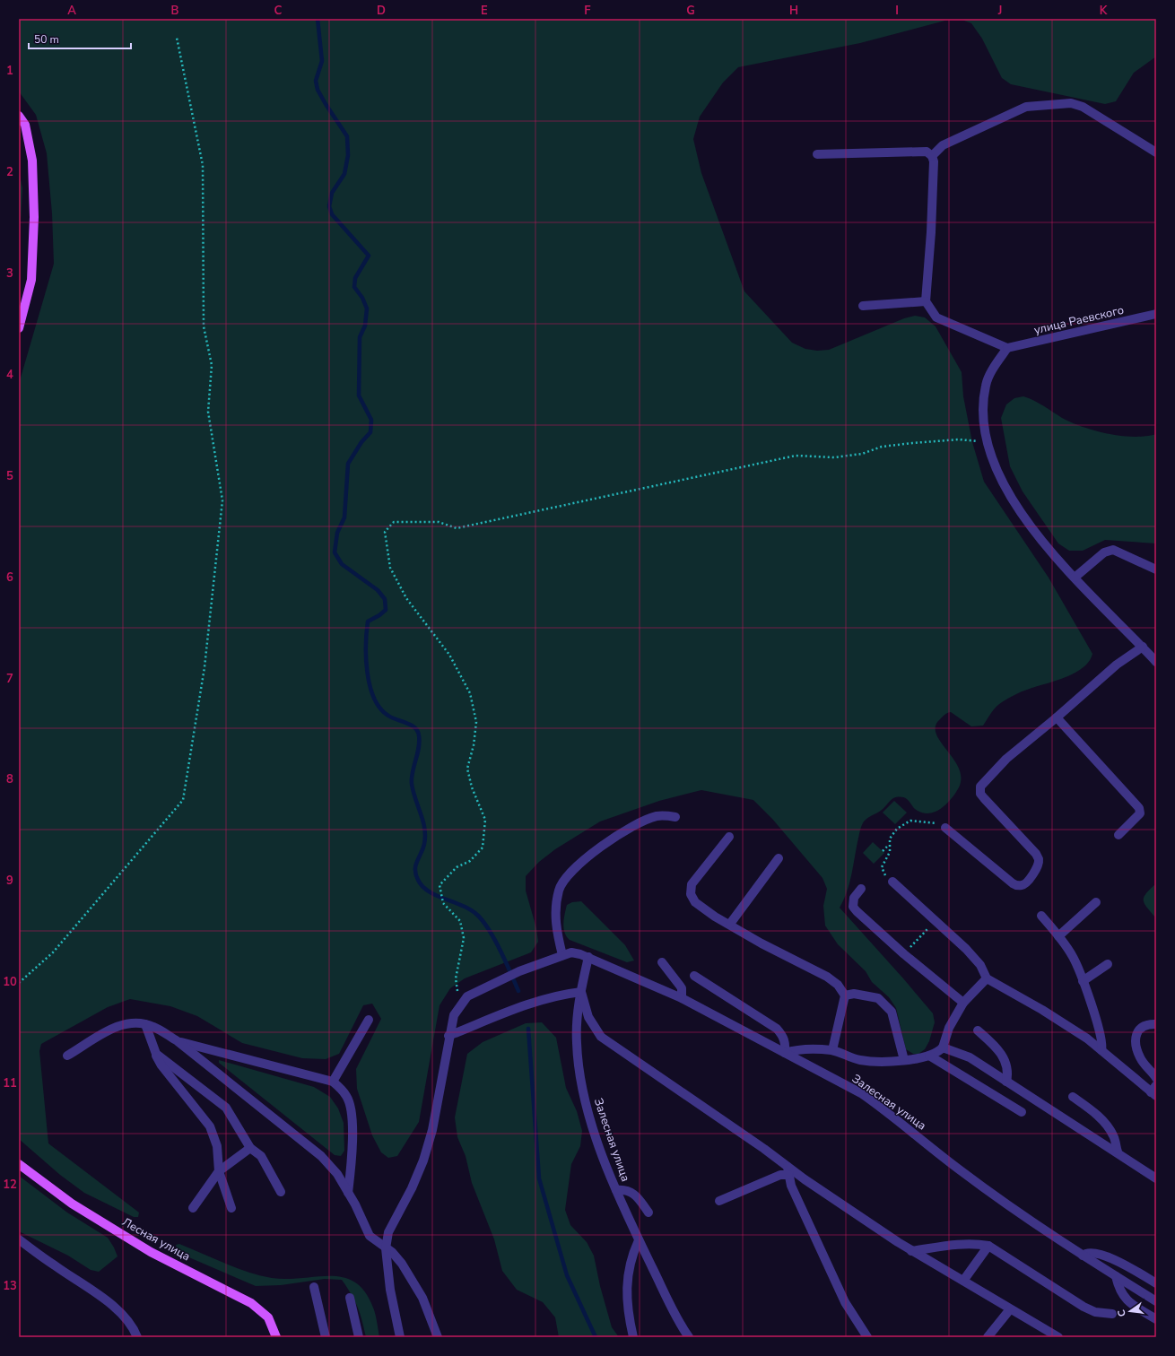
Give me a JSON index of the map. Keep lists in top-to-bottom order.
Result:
{
  "streets": {
    "main road": ["Лесная улица"],
    "street": ["улица Раевского", "Залесная улица"]
  },
  "scale_bar": "50 m",
  "north": "left",
  "grid": {
    "columns": [
      "A",
      "B",
      "C",
      "D",
      "E",
      "F",
      "G",
      "H",
      "I",
      "J",
      "K"
    ],
    "rows": [
      "1",
      "2",
      "3",
      "4",
      "5",
      "6",
      "7",
      "8",
      "9",
      "10",
      "11",
      "12",
      "13"
    ]
  }
}
